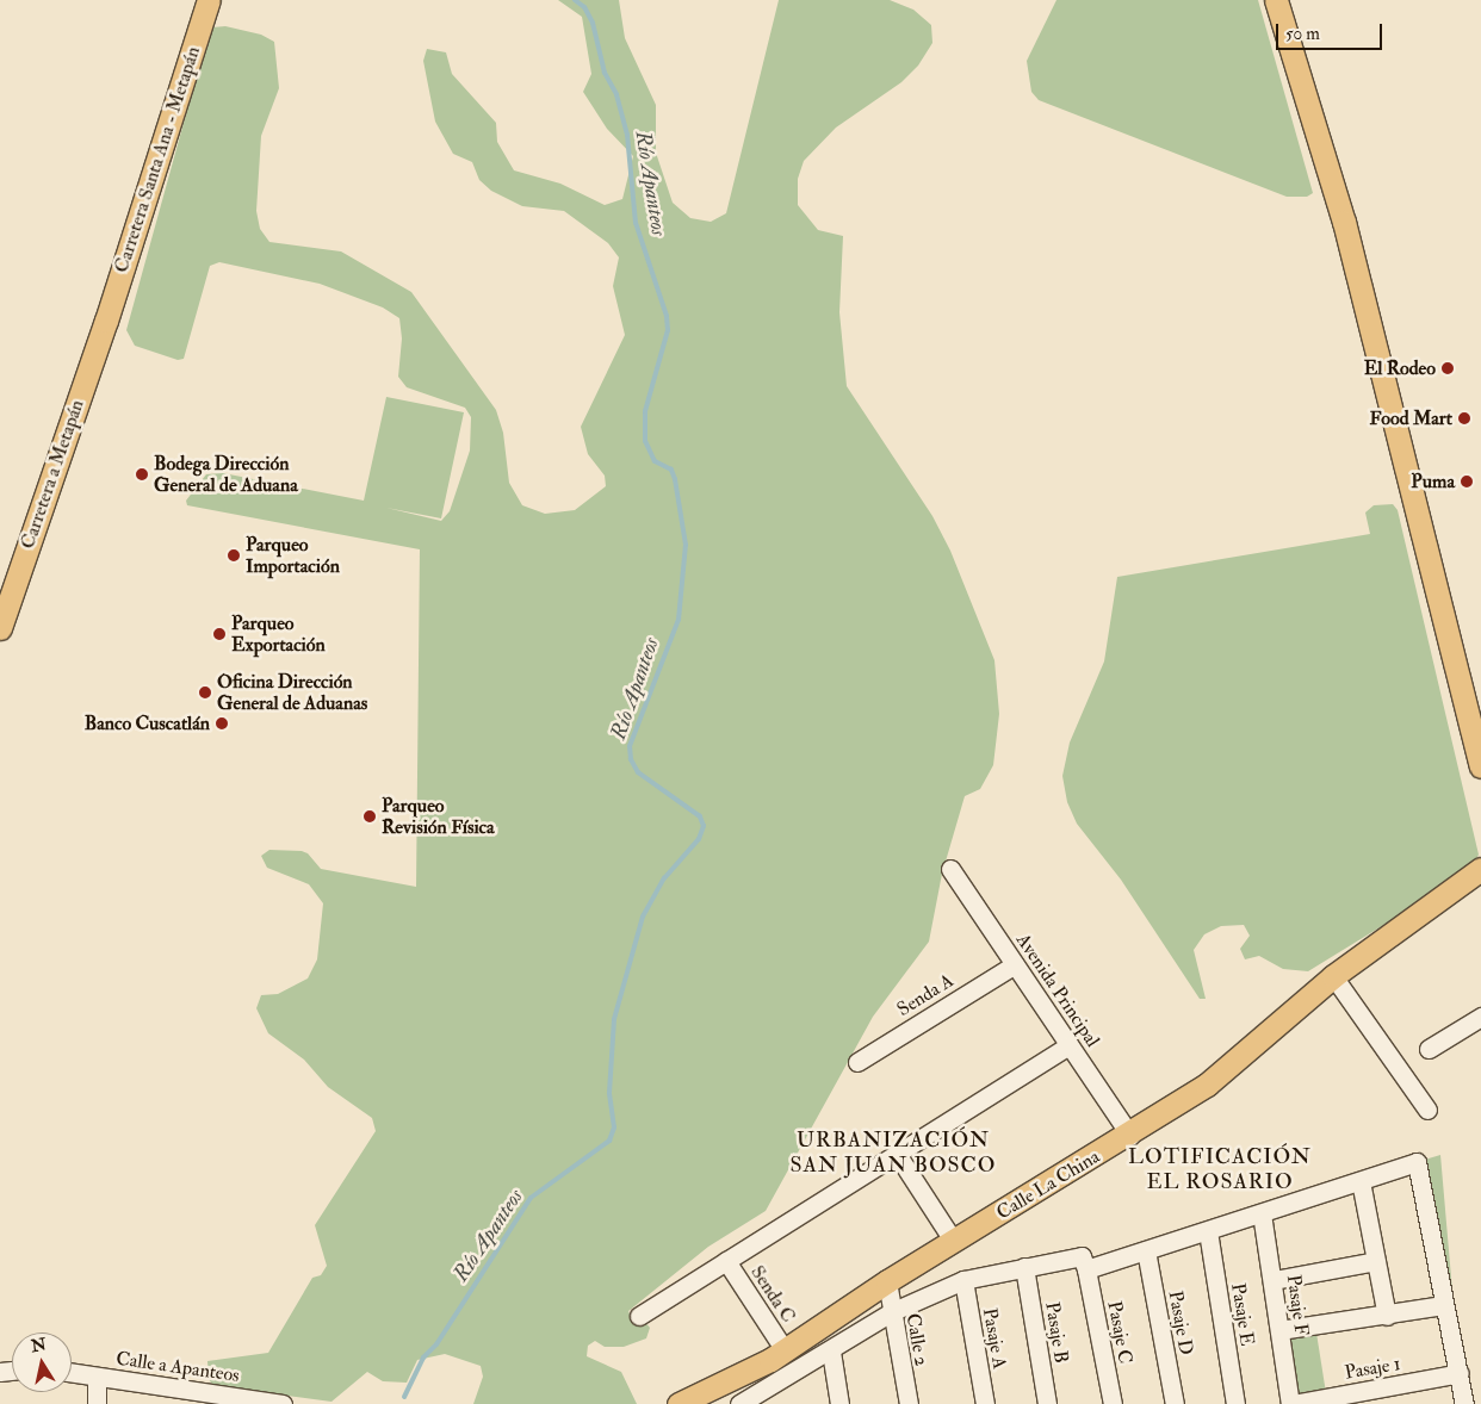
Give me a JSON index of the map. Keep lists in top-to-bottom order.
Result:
{
  "streets": {
    "main road": ["Carretera Santa Ana - Metapán", "Carretera a Metapán", "Calle La China"],
    "street": [
      "Avenida Principal",
      "Senda A",
      "Senda C",
      "Pasaje F",
      "Pasaje E",
      "Pasaje D",
      "Pasaje B",
      "Pasaje C",
      "Pasaje A",
      "Calle 2",
      "Calle a Apanteos",
      "Pasaje 1"
    ]
  },
  "crossings": [
    ["Carretera Santa Ana - Metapán", "Carretera a Metapán"],
    ["Avenida Principal", "Senda A"],
    ["Avenida Principal", "Calle La China"],
    ["Calle La China", "Senda C"],
    ["Calle La China", "Calle 2"],
    ["Pasaje F", "Pasaje 1"]
  ],
  "districts": ["URBANIZACIÓN SAN JUAN BOSCO", "LOTIFICACIÓN EL ROSARIO"],
  "water": ["Río Apanteos"],
  "places": [
    "El Rodeo",
    "Food Mart",
    "Bodega Dirección General de Aduana",
    "Puma",
    "Parqueo Importación",
    "Parqueo Exportación",
    "Oficina Dirección General de Aduanas",
    "Banco Cuscatlán",
    "Parqueo Revisión Física"
  ],
  "scale_bar": "50 m",
  "north": "top"
}
